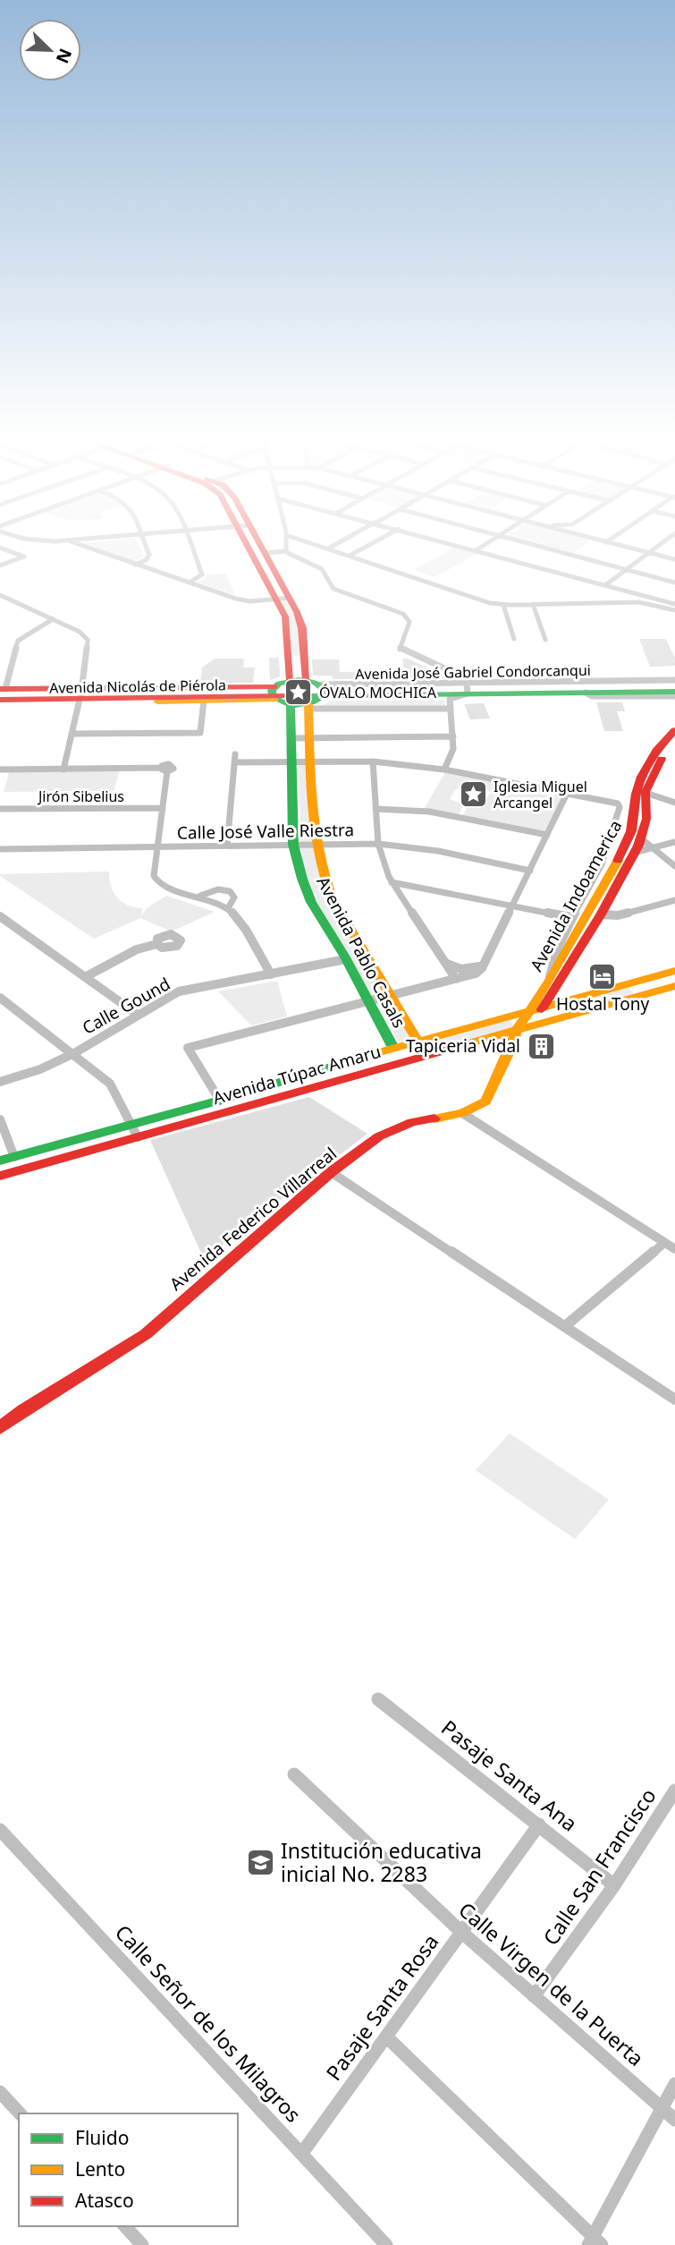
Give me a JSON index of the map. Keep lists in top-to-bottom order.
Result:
{
  "streets": {
    "main road": [
      "Avenida José Gabriel Condorcanqui",
      "Avenida Nicolás de Piérola",
      "Avenida Indoamerica",
      "Avenida Pablo Casals",
      "Avenida Túpac Amaru",
      "Avenida Federico Villarreal"
    ],
    "street": [
      "Jirón Sibelius",
      "Calle José Valle Riestra",
      "Calle Gound",
      "Pasaje Santa Ana",
      "Calle San Francisco",
      "Calle Virgen de la Puerta",
      "Pasaje Santa Rosa",
      "Calle Señor de los Milagros"
    ]
  },
  "crossings": [
    ["Avenida José Gabriel Condorcanqui", "Avenida Nicolás de Piérola"],
    ["Calle José Valle Riestra", "Avenida Pablo Casals"],
    ["Avenida Indoamerica", "Avenida Túpac Amaru"],
    ["Avenida Indoamerica", "Avenida Federico Villarreal"],
    ["Avenida Pablo Casals", "Calle Gound"],
    ["Avenida Pablo Casals", "Avenida Túpac Amaru"],
    ["Avenida Túpac Amaru", "Avenida Federico Villarreal"],
    ["Pasaje Santa Ana", "Calle San Francisco"],
    ["Pasaje Santa Ana", "Pasaje Santa Rosa"],
    ["Calle San Francisco", "Calle Virgen de la Puerta"],
    ["Calle Virgen de la Puerta", "Pasaje Santa Rosa"],
    ["Pasaje Santa Rosa", "Calle Señor de los Milagros"]
  ],
  "places": {
    "place": ["ÓVALO MOCHICA", "Iglesia Miguel Arcangel"],
    "hotel": ["Hostal Tony"],
    "building": ["Tapiceria Vidal"],
    "school or university": ["Institución educativa inicial No. 2283"]
  },
  "legend": ["Fluido", "Lento", "Atasco"],
  "north": "bottom right"
}
